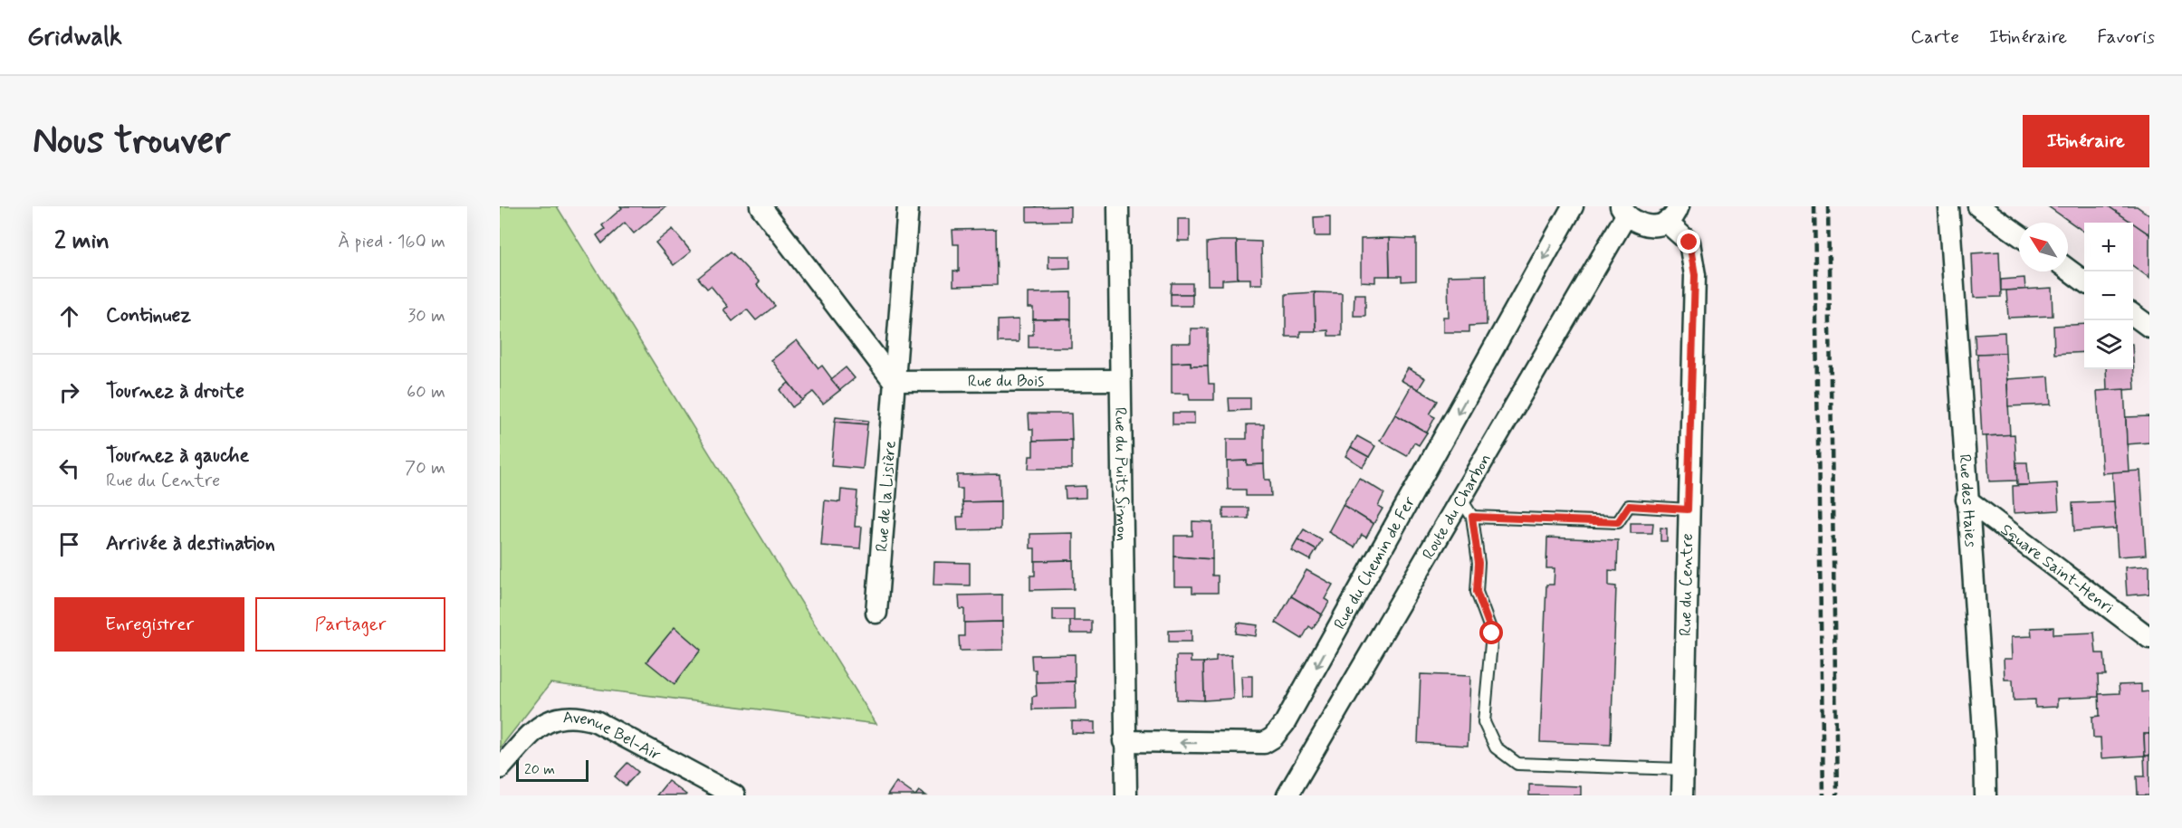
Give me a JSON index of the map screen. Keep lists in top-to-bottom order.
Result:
{
  "streets": {
    "street": [
      "Rue du Bois",
      "Rue du Puits Simon",
      "Rue de la Lisière",
      "Rue des Haies",
      "Route du Charbon",
      "Rue du Chemin de Fer",
      "Square Saint-Henri",
      "Rue du Centre",
      "Avenue Bel-Air"
    ]
  },
  "crossings": [
    ["Rue du Bois", "Rue du Puits Simon"],
    ["Rue du Bois", "Rue de la Lisière"],
    ["Rue du Puits Simon", "Rue du Chemin de Fer"],
    ["Rue des Haies", "Square Saint-Henri"]
  ],
  "one_way": ["Rue du Chemin de Fer"],
  "scale_bar": "20 m",
  "north": "top left",
  "page": {
    "header": "Gridwalk",
    "nav": ["Carte", "Itinéraire", "Favoris"],
    "buttons": [
      "Itinéraire",
      ["Enregistrer", "Partager"]
    ],
    "title": "Nous trouver",
    "heading": ["2 min", "À pied · 160 m"],
    "map_buttons": ["+", "−"],
    "list": [
      ["Continuez", "30 m"],
      ["Tournez à droite", "60 m"],
      ["Tournez à gauche", "Rue du Centre", "70 m"],
      "Arrivée à destination"
    ],
    "scale": "20 m"
  }
}
